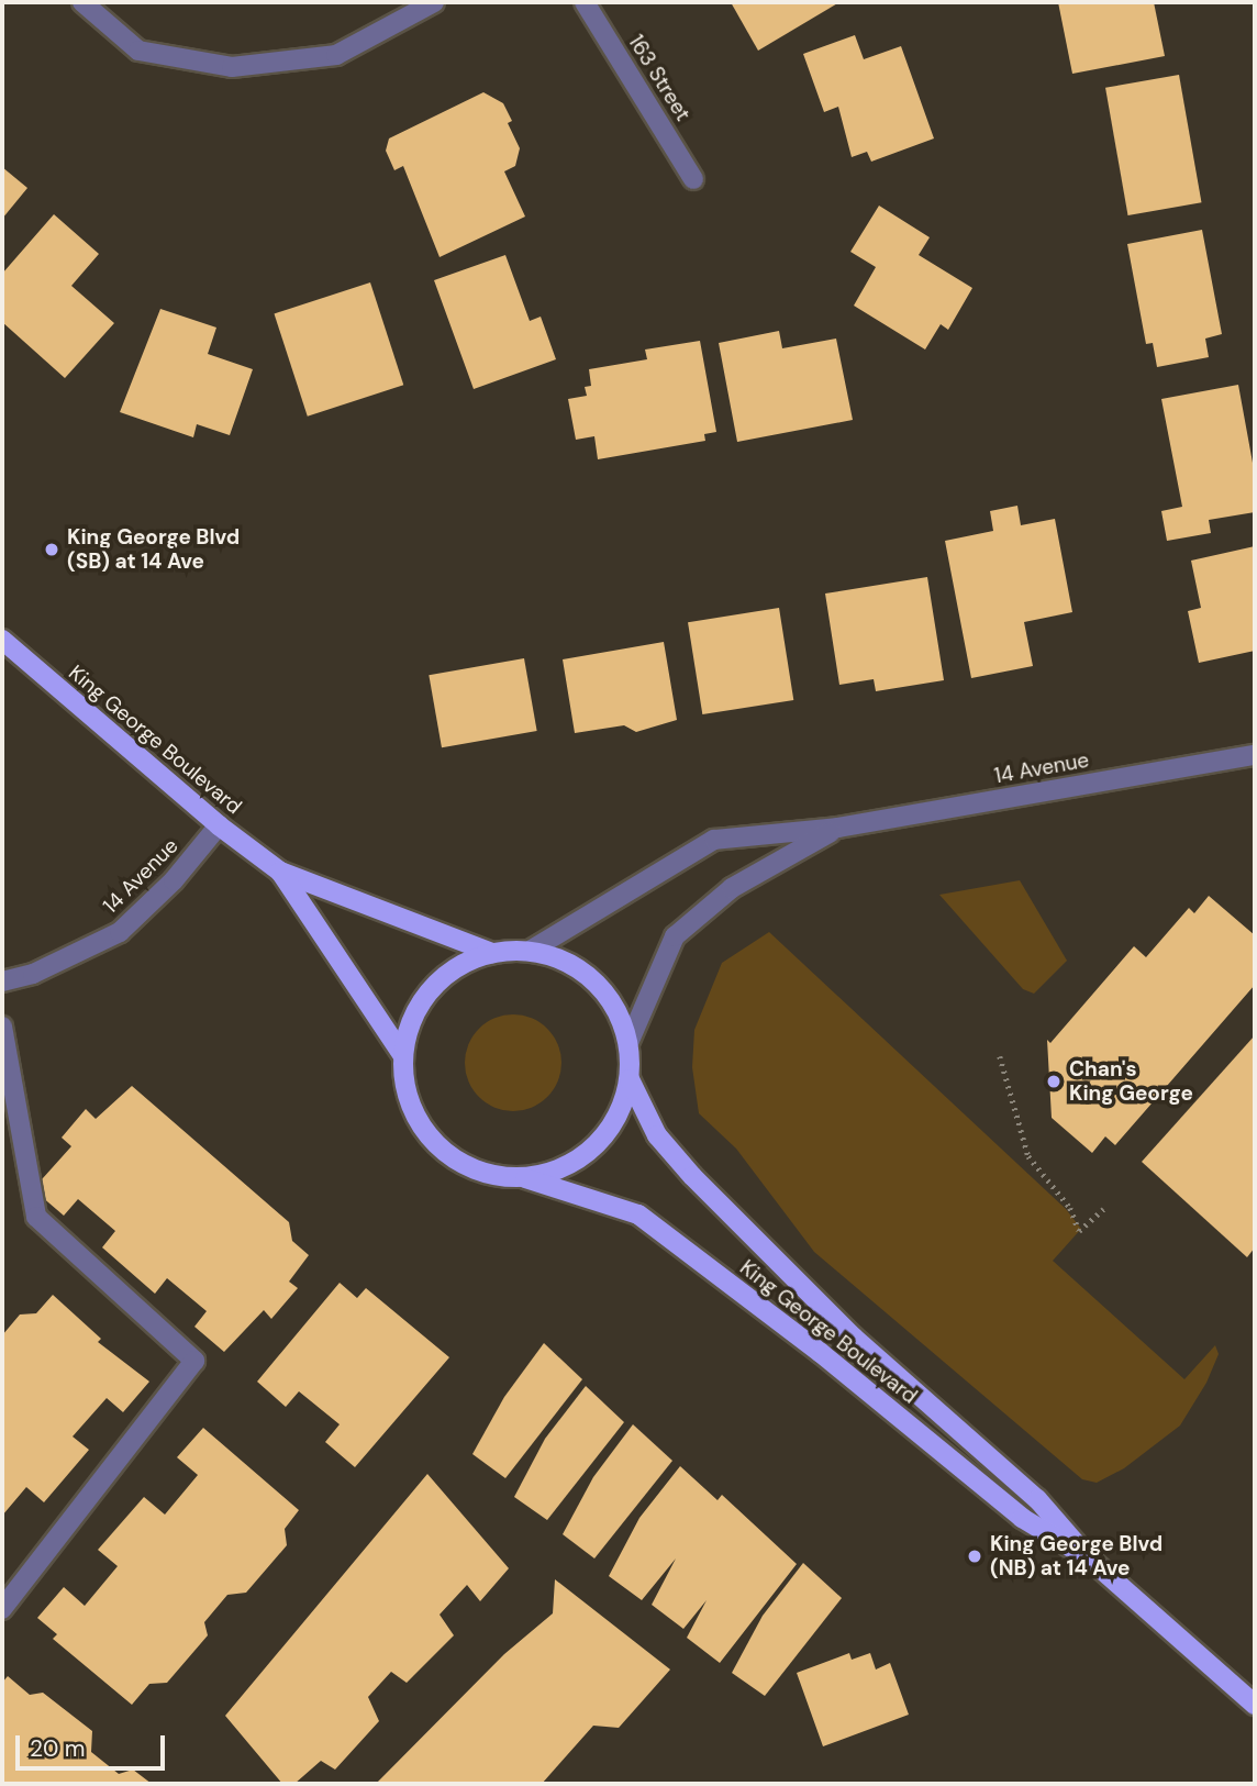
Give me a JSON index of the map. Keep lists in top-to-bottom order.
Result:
{
  "streets": {
    "main road": ["King George Boulevard"],
    "street": ["163 Street", "14 Avenue"]
  },
  "crossings": [
    ["King George Boulevard", "14 Avenue"]
  ],
  "places": ["King George Blvd (SB) at 14 Ave", "Chan's King George", "King George Blvd (NB) at 14 Ave"],
  "scale_bar": "20 m"
}
